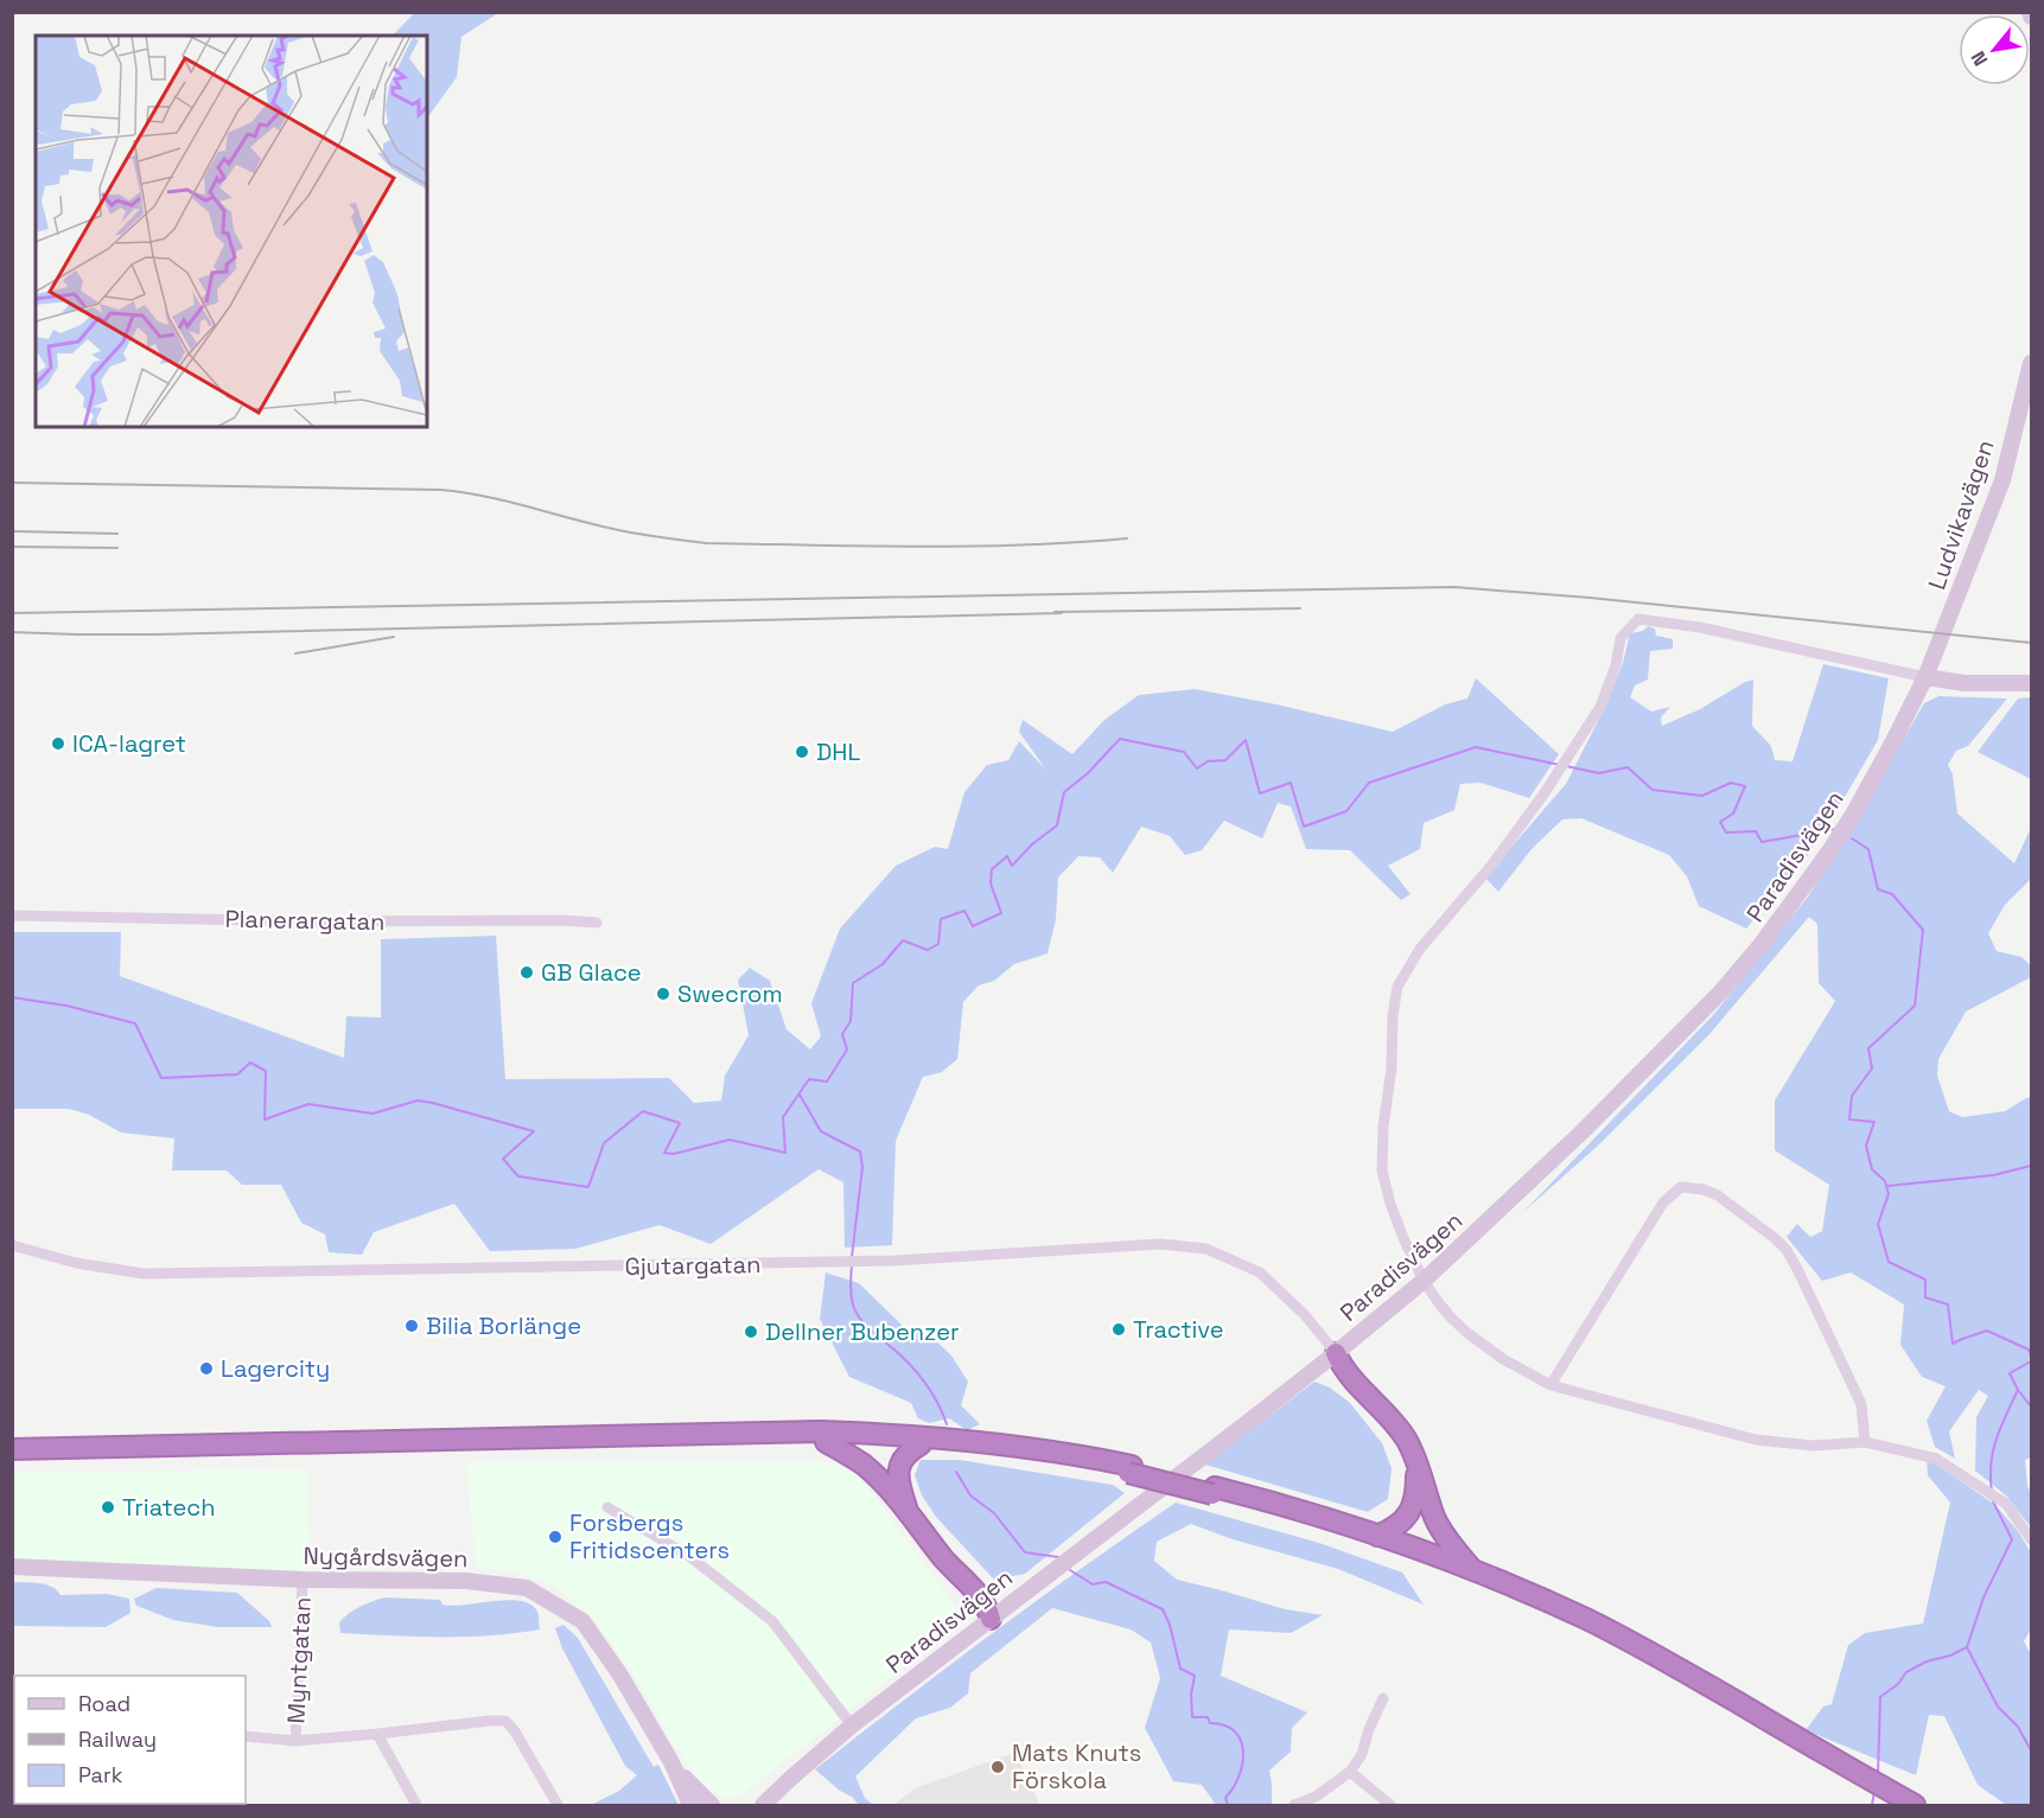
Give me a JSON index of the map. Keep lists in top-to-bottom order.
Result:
{
  "streets": {
    "street": [
      "Ludvikavägen",
      "Paradisvägen",
      "Planerargatan",
      "Gjutargatan",
      "Nygårdsvägen",
      "Myntgatan"
    ]
  },
  "crossings": [
    ["Ludvikavägen", "Paradisvägen"],
    ["Paradisvägen", "Gjutargatan"],
    ["Nygårdsvägen", "Myntgatan"]
  ],
  "places": [
    "ICA-lagret",
    "DHL",
    "GB Glace",
    "Swecrom",
    "Bilia Borlänge",
    "Tractive",
    "Dellner Bubenzer",
    "Lagercity",
    "Triatech",
    "Forsbergs Fritidscenters",
    "Mats Knuts Förskola"
  ],
  "legend": ["Road", "Railway", "Park"],
  "north": "bottom left"
}
